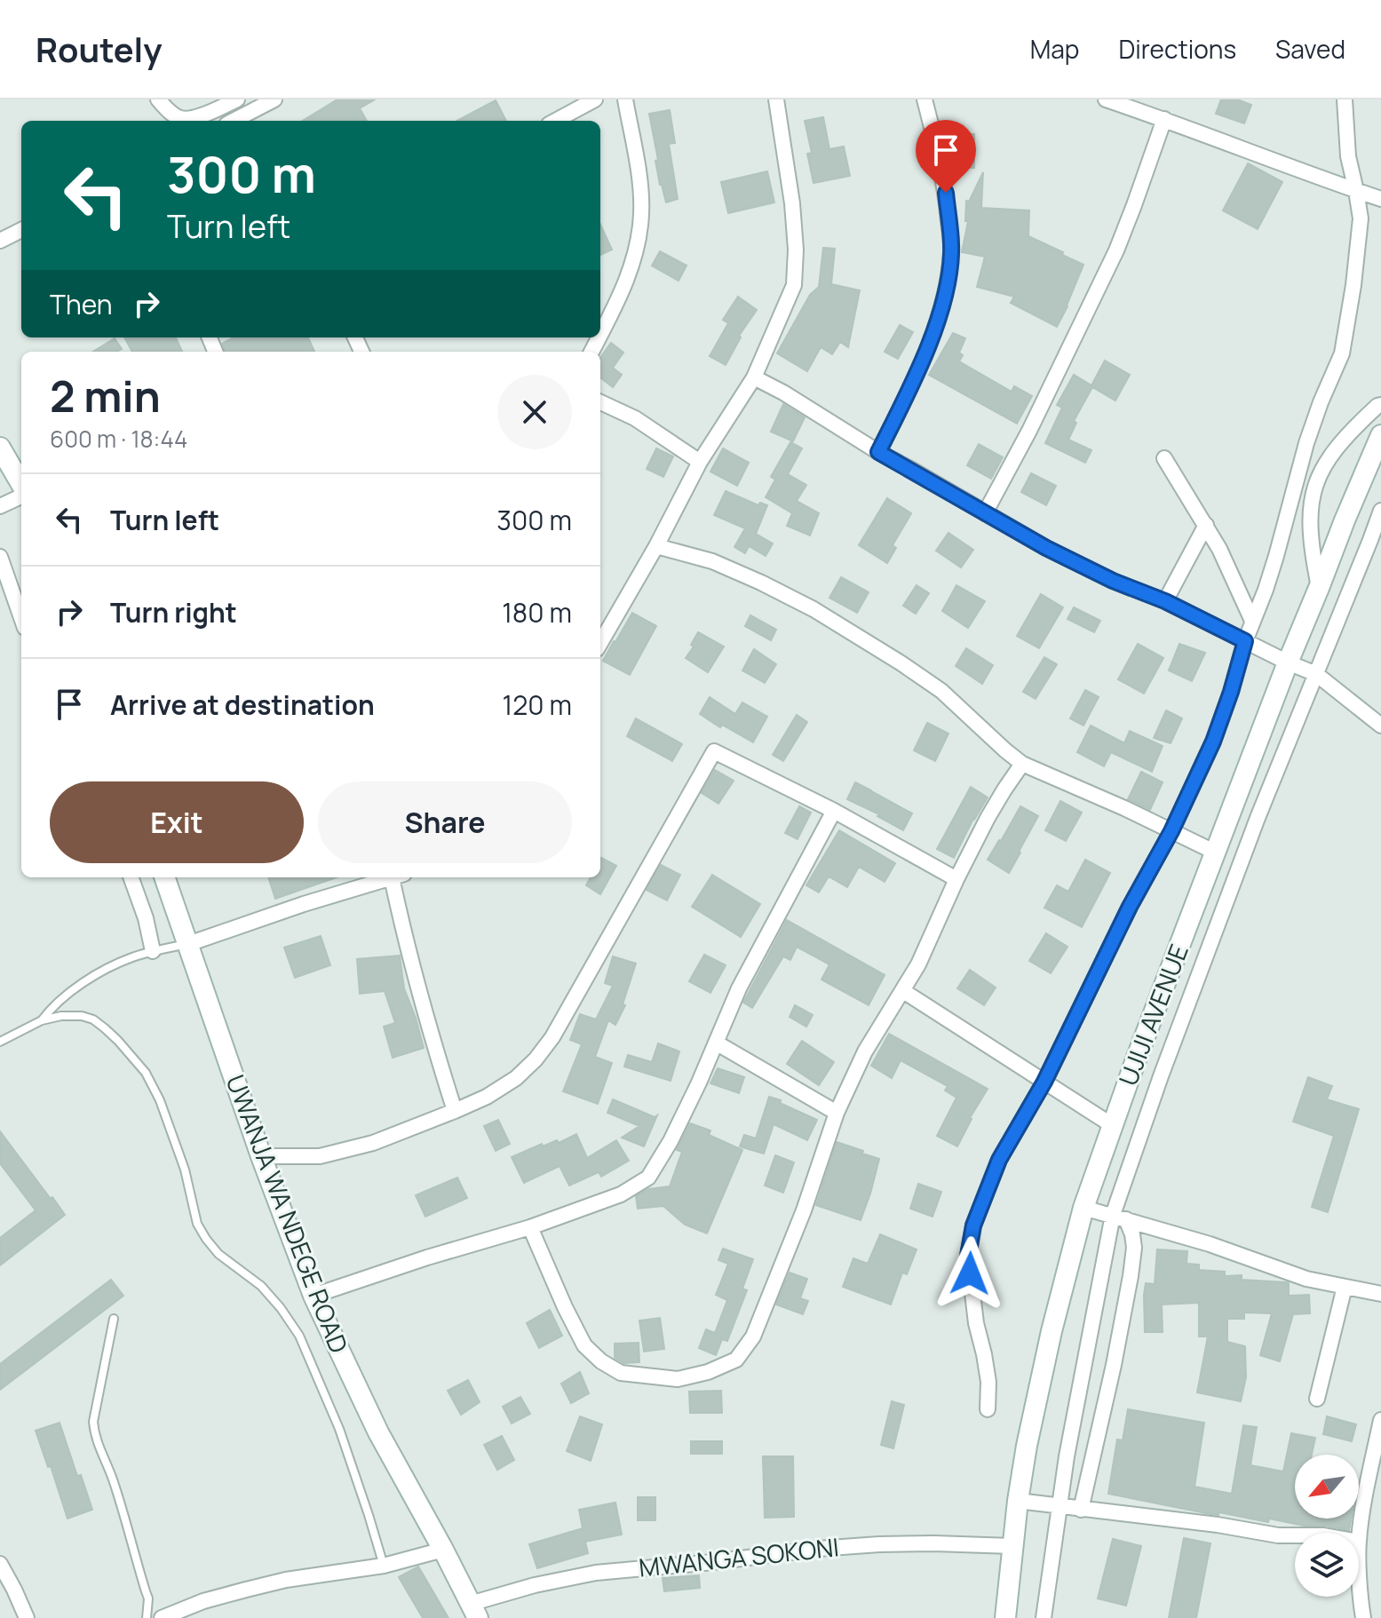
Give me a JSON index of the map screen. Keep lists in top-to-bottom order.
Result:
{
  "streets": {
    "street": ["UJIJI AVENUE", "UWANJA WA NDEGE ROAD", "MWANGA SOKONI"]
  },
  "crossings": [
    ["UJIJI AVENUE", "MWANGA SOKONI"],
    ["UWANJA WA NDEGE ROAD", "MWANGA SOKONI"]
  ],
  "north": "bottom left",
  "page": {
    "header": "Routely",
    "nav": ["Map", "Directions", "Saved"],
    "turn": ["300 m", "Turn left"],
    "then": "Then",
    "heading": ["2 min", "600 m · 18:44"],
    "list": [
      {
        "name": "Turn left",
        "value": "300 m"
      },
      {
        "name": "Turn right",
        "value": "180 m"
      },
      {
        "name": "Arrive at destination",
        "value": "120 m"
      }
    ],
    "buttons": ["Exit", "Share"]
  }
}
